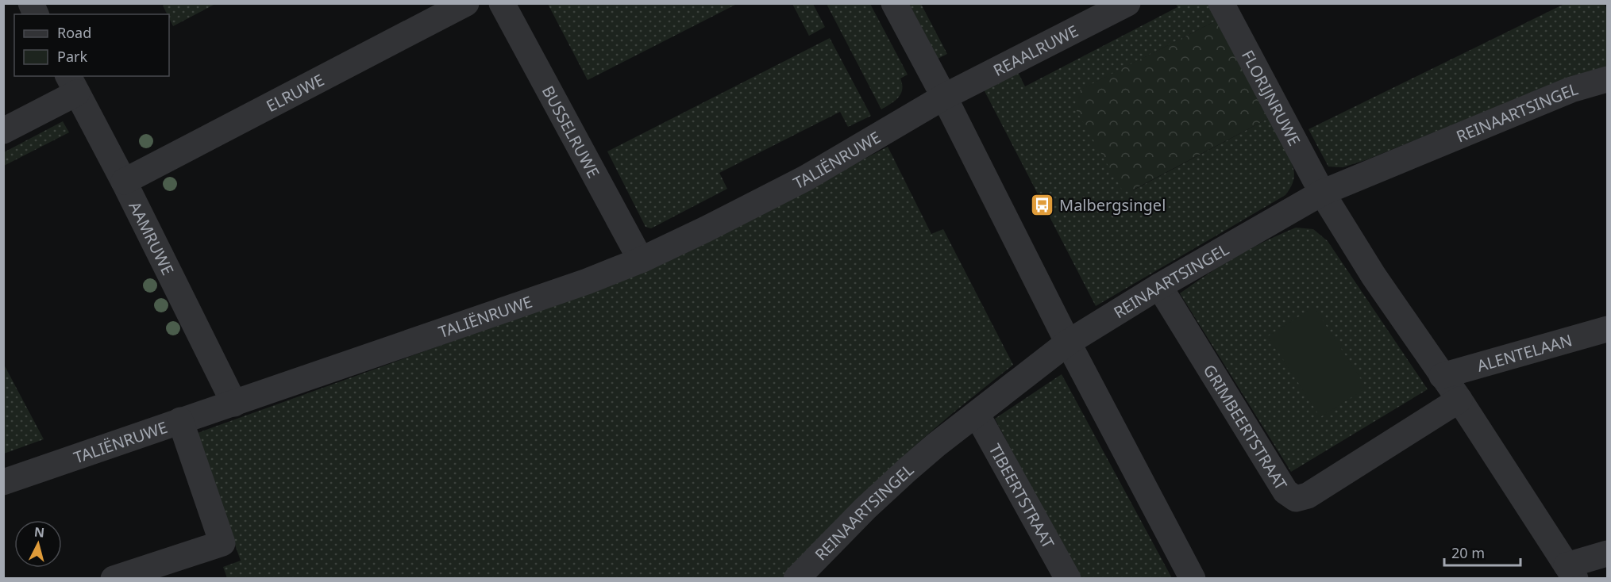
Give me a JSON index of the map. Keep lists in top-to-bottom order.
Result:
{
  "streets": {
    "street": [
      "REAALRUWE",
      "ELRUWE",
      "FLORIJNRUWE",
      "REINAARTSINGEL",
      "BUSSELRUWE",
      "TALIËNRUWE",
      "AAMRUWE",
      "ALENTELAAN",
      "GRIMBEERTSTRAAT",
      "TIBEERTSTRAAT"
    ]
  },
  "crossings": [
    ["REAALRUWE", "TALIËNRUWE"],
    ["ELRUWE", "AAMRUWE"],
    ["FLORIJNRUWE", "REINAARTSINGEL"],
    ["REINAARTSINGEL", "GRIMBEERTSTRAAT"],
    ["REINAARTSINGEL", "TIBEERTSTRAAT"],
    ["BUSSELRUWE", "TALIËNRUWE"],
    ["TALIËNRUWE", "AAMRUWE"]
  ],
  "places": {
    "bus stop": ["Malbergsingel"]
  },
  "legend": ["Road", "Park"],
  "scale_bar": "20 m",
  "north": "top"
}
